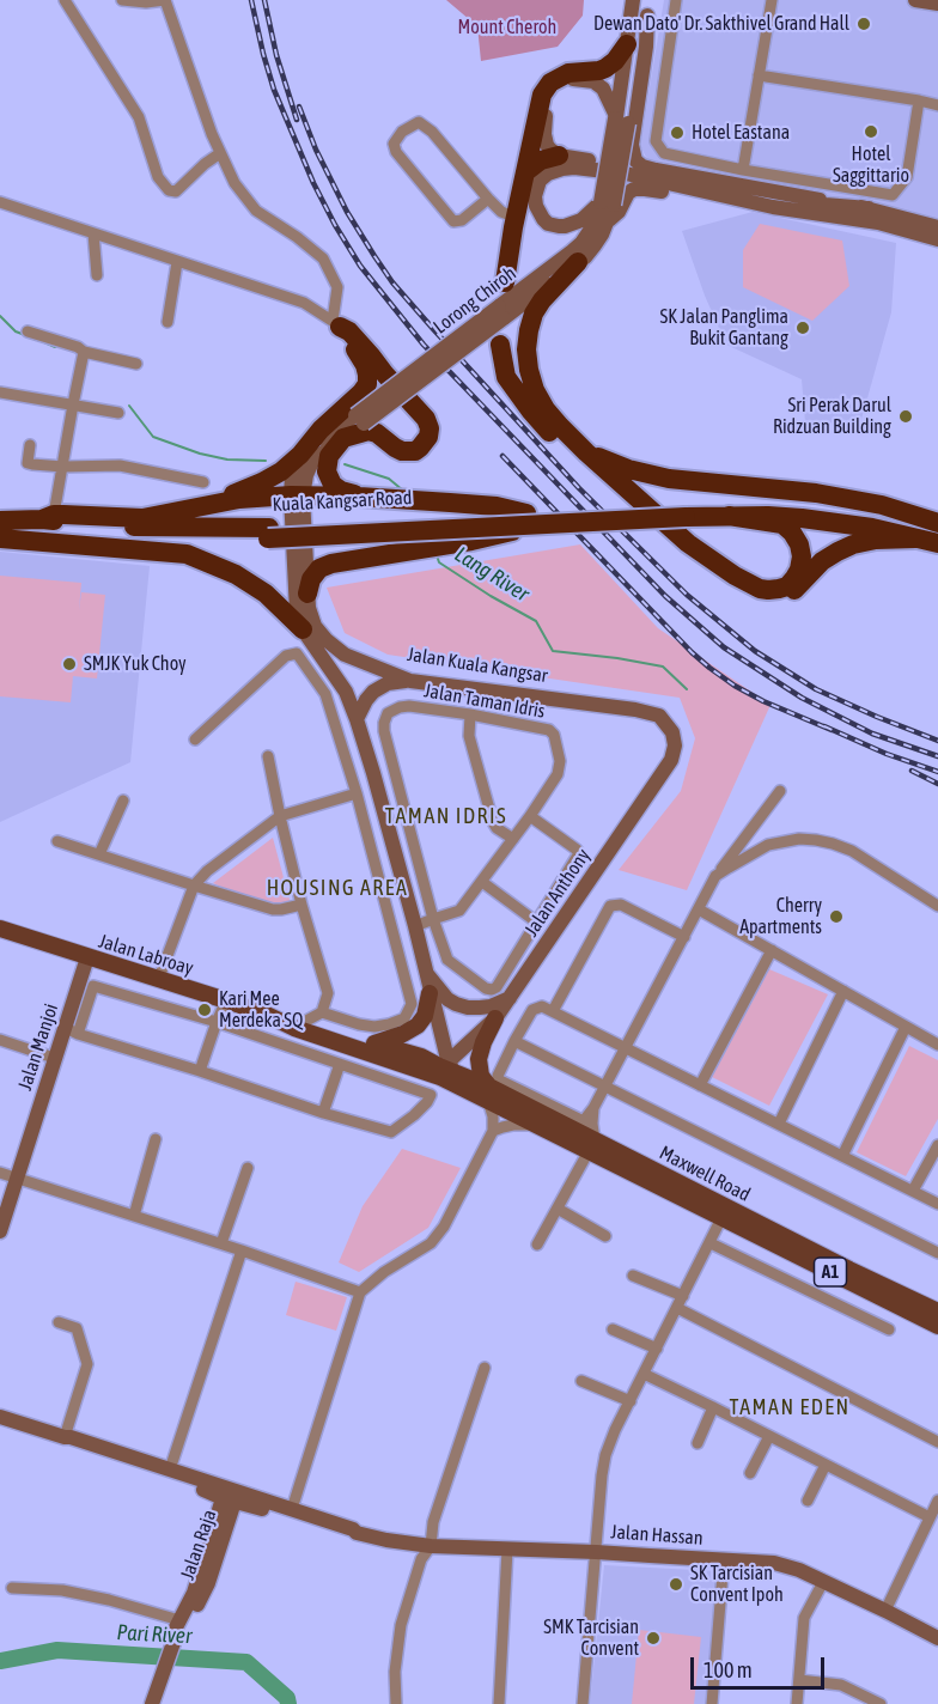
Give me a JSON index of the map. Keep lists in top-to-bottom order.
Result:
{
  "streets": {
    "highway": ["Kuala Kangsar Road"],
    "main road": [
      "Lorong Chiroh",
      "Jalan Kuala Kangsar",
      "Jalan Anthony",
      "Jalan Labroay",
      "Jalan Manjoi",
      "Maxwell Road",
      "A1",
      "Jalan Hassan",
      "Jalan Raja"
    ],
    "street": ["Jalan Taman Idris"]
  },
  "crossings": [
    ["Jalan Kuala Kangsar", "Jalan Anthony"],
    ["Jalan Anthony", "Maxwell Road"],
    ["Jalan Labroay", "Jalan Manjoi"],
    ["Jalan Labroay", "Maxwell Road"],
    ["Jalan Hassan", "Jalan Raja"]
  ],
  "districts": ["TAMAN IDRIS", "HOUSING AREA", "TAMAN EDEN"],
  "water": ["Lang River", "Pari River"],
  "parks": ["Mount Cheroh"],
  "places": [
    "Dewan Dato' Dr. Sakthivel Grand Hall",
    "Hotel Saggittario",
    "Hotel Eastana",
    "SK Jalan Panglima Bukit Gantang",
    "Sri Perak Darul Ridzuan Building",
    "SMJK Yuk Choy",
    "Cherry Apartments",
    "Kari Mee Merdeka SQ",
    "SK Tarcisian Convent Ipoh",
    "SMK Tarcisian Convent"
  ],
  "scale_bar": "100 m"
}
